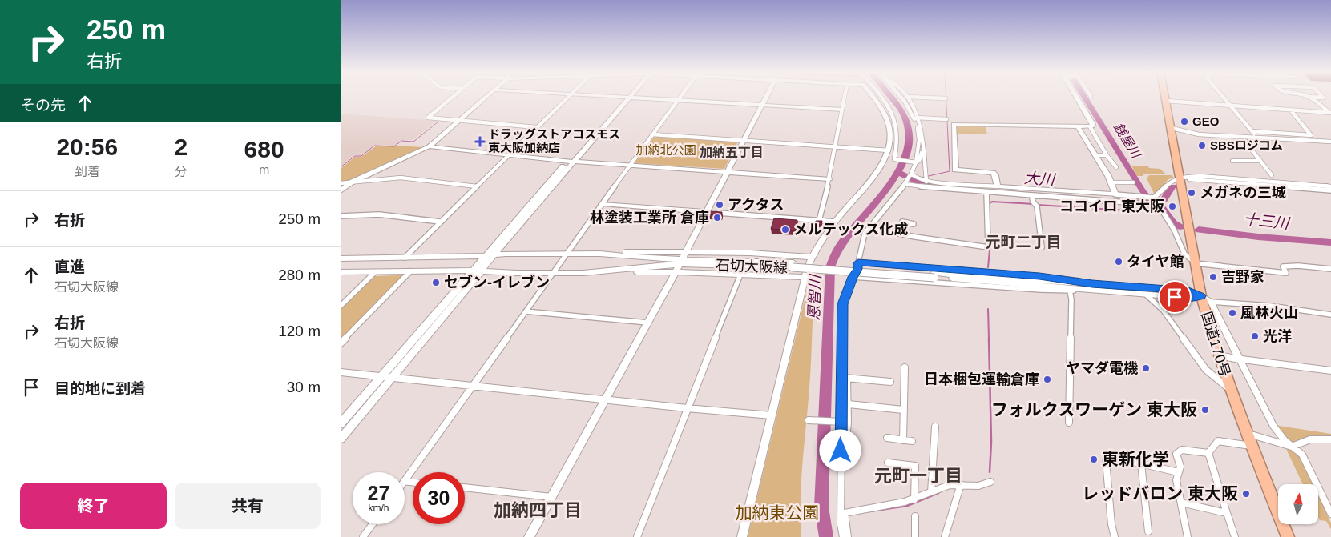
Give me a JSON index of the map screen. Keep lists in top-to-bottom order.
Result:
{
  "streets": {
    "highway": ["国道170号"],
    "street": ["石切大阪線"]
  },
  "crossings": [
    ["石切大阪線", "国道170号"]
  ],
  "districts": [
    "加納五丁目",
    "元町二丁目",
    "元町一丁目",
    "加納四丁目"
  ],
  "water": [
    "銭屋川",
    "大川",
    "十三川",
    "恩智川"
  ],
  "parks": ["加納北公園", "加納東公園"],
  "places": {
    "other": [
      "GEO",
      "SBSロジコム",
      "メガネの三城",
      "アクタス",
      "ココイロ 東大阪",
      "林塗装工業所 倉庫",
      "メルテックス化成",
      "タイヤ館",
      "吉野家",
      "セブン-イレブン",
      "風林火山",
      "光洋",
      "ヤマダ電機",
      "日本梱包運輸倉庫",
      "フォルクスワーゲン 東大阪",
      "東新化学",
      "レッドバロン 東大阪"
    ],
    "health": ["ドラッグストアコスモス 東大阪加納店"]
  },
  "north": "top",
  "page": {
    "turn": ["250 m", "右折"],
    "then": "その先",
    "eta": [
      "20:56",
      "到着",
      "2",
      "分",
      "680",
      "m"
    ],
    "list": [
      {
        "name": "右折",
        "value": "250 m"
      },
      {
        "name": "直進",
        "note": "石切大阪線",
        "value": "280 m"
      },
      {
        "name": "右折",
        "note": "石切大阪線",
        "value": "120 m"
      },
      {
        "name": "目的地に到着",
        "value": "30 m"
      }
    ],
    "speed": "27 km/h",
    "limit": "30",
    "buttons": ["終了", "共有"]
  }
}
